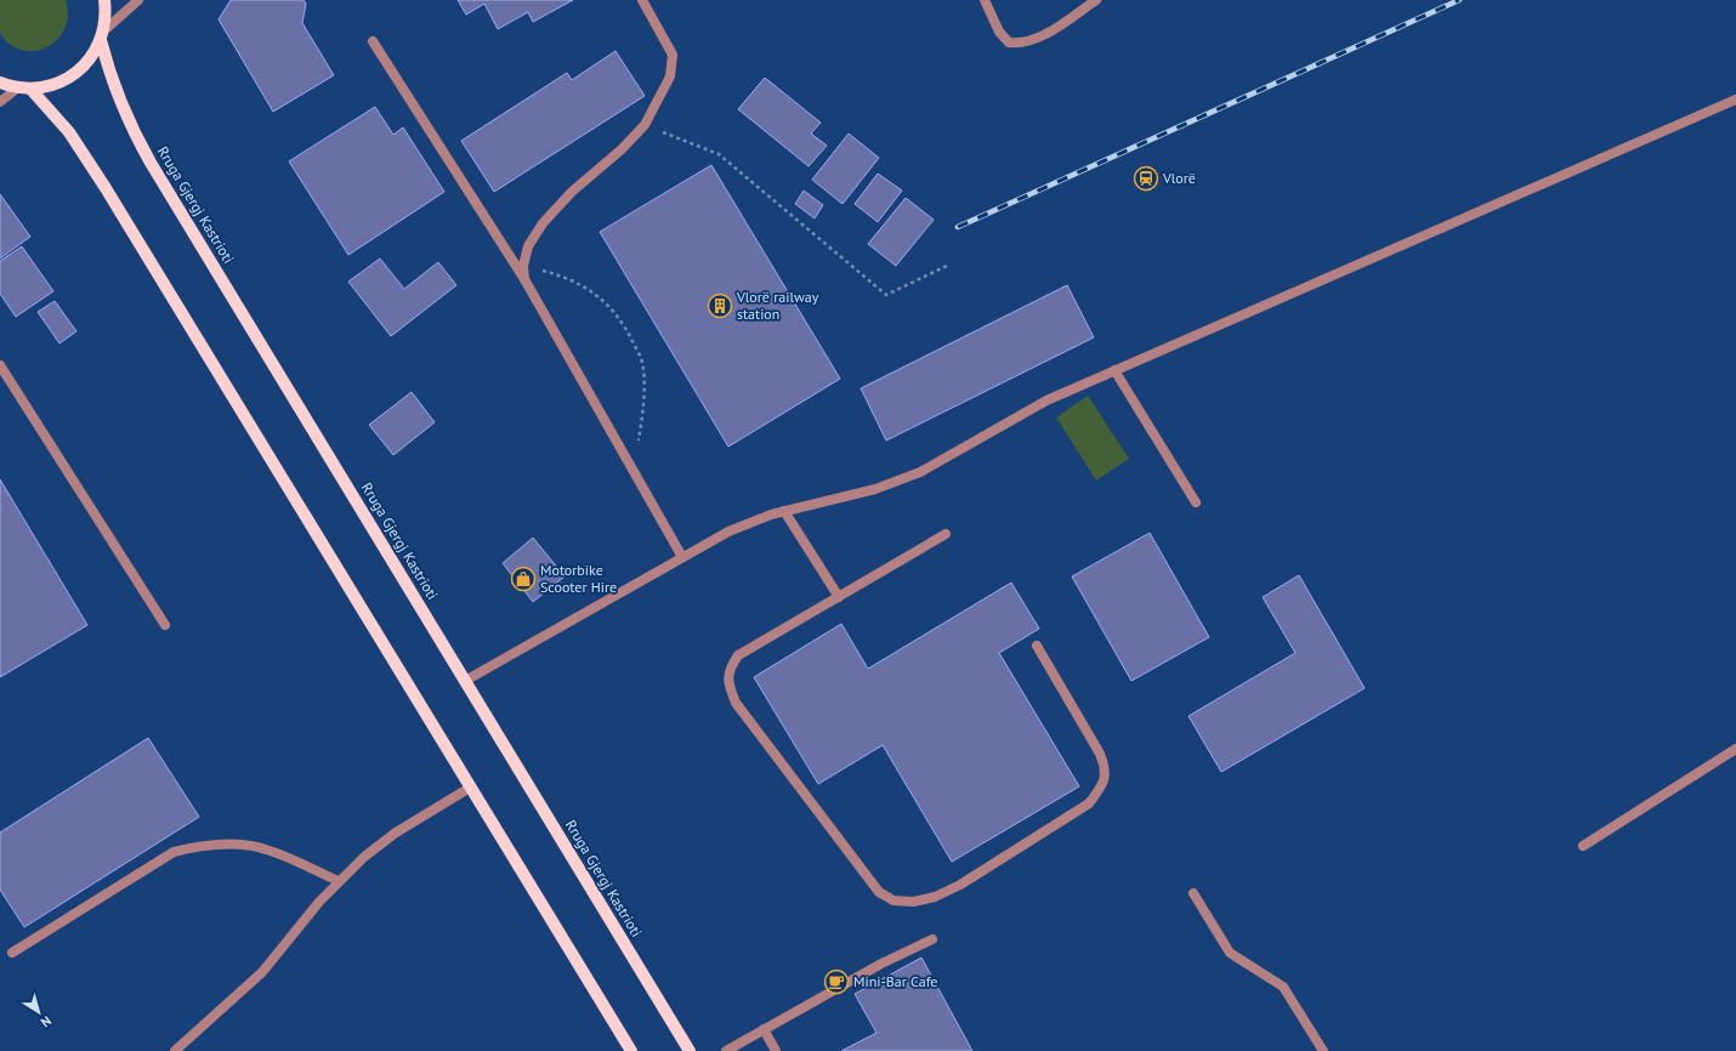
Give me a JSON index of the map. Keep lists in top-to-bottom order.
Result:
{
  "streets": {
    "main road": ["Rruga Gjergj Kastrioti"]
  },
  "places": {
    "station": ["Vlorë"],
    "building": ["Vlorë railway station"],
    "shop": ["Motorbike Scooter Hire"],
    "cafe": ["Mini-Bar Cafe"]
  },
  "north": "bottom right"
}
